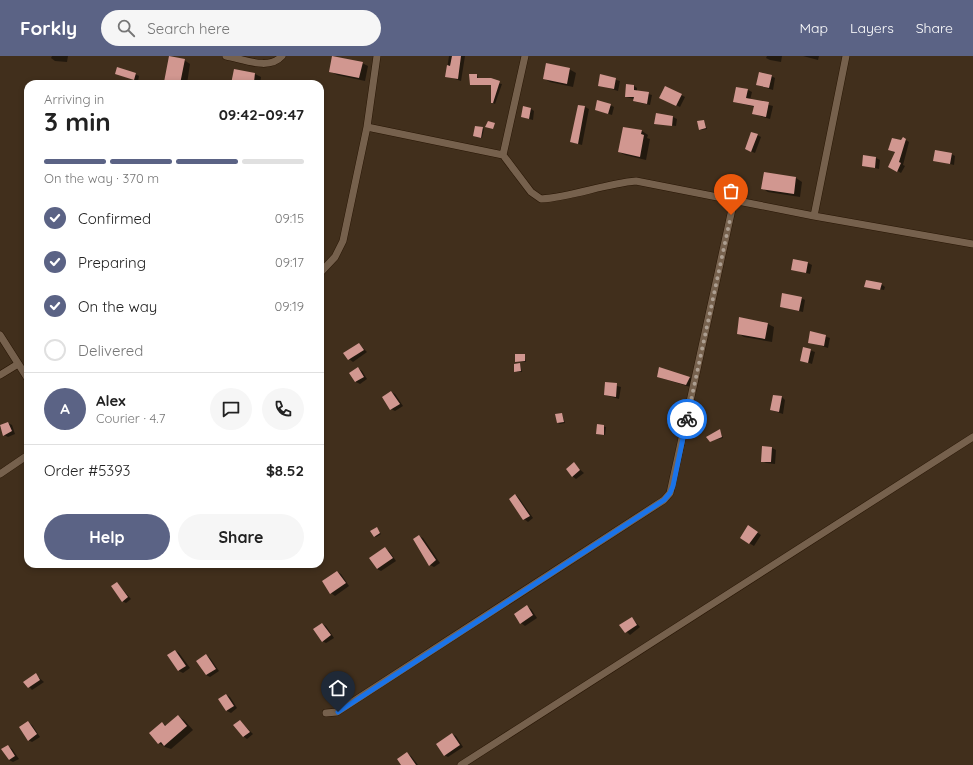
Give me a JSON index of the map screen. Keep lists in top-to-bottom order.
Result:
{
  "page": {
    "header": "Forkly",
    "search": "Search here",
    "nav": ["Map", "Layers", "Share"],
    "heading": ["3 min", "Arriving in", "09:42–09:47"],
    "panel": [
      "Alex",
      "Courier · 4.7",
      "Order #5393",
      "$8.52"
    ],
    "bar": "On the way · 370 m",
    "list": [
      ["Confirmed", "09:15"],
      ["Preparing", "09:17"],
      ["On the way", "09:19"],
      "Delivered"
    ],
    "round": "A",
    "buttons": ["Help", "Share"]
  }
}
